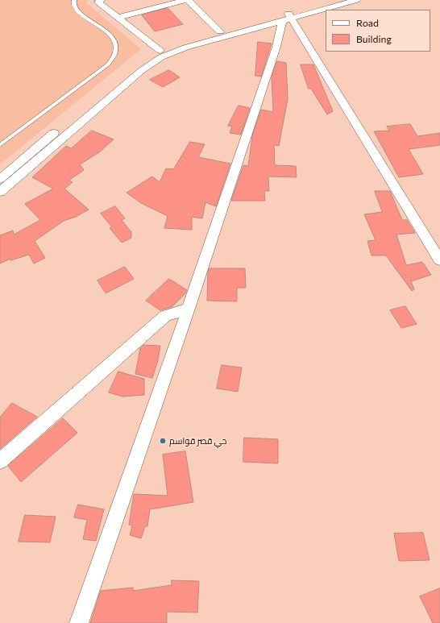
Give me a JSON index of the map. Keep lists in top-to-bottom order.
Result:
{
  "places": ["حي قصر قواسم"],
  "legend": ["Road", "Building"]
}
